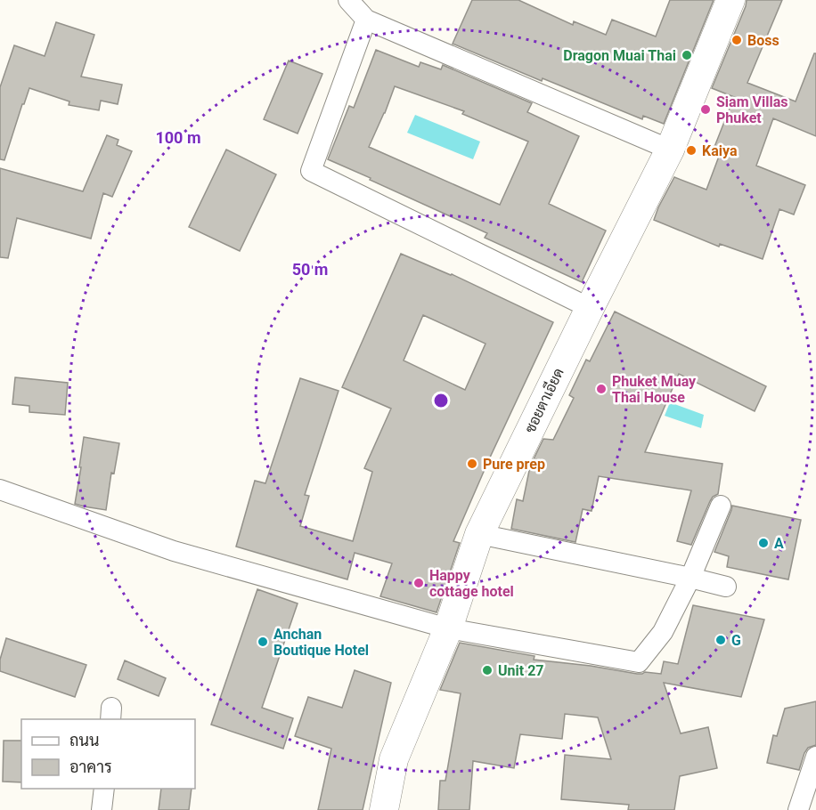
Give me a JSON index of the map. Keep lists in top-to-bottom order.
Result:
{
  "streets": {
    "street": ["ซอยตาเอียด"]
  },
  "places": [
    "Boss",
    "Dragon Muai Thai",
    "Siam Villas Phuket",
    "Kaiya",
    "Phuket Muay Thai House",
    "Pure prep",
    "A",
    "Happy cottage hotel",
    "G",
    "Anchan Boutique Hotel",
    "Unit 27"
  ],
  "legend": ["ถนน", "อาคาร"],
  "rings": ["100 m", "50 m"]
}
